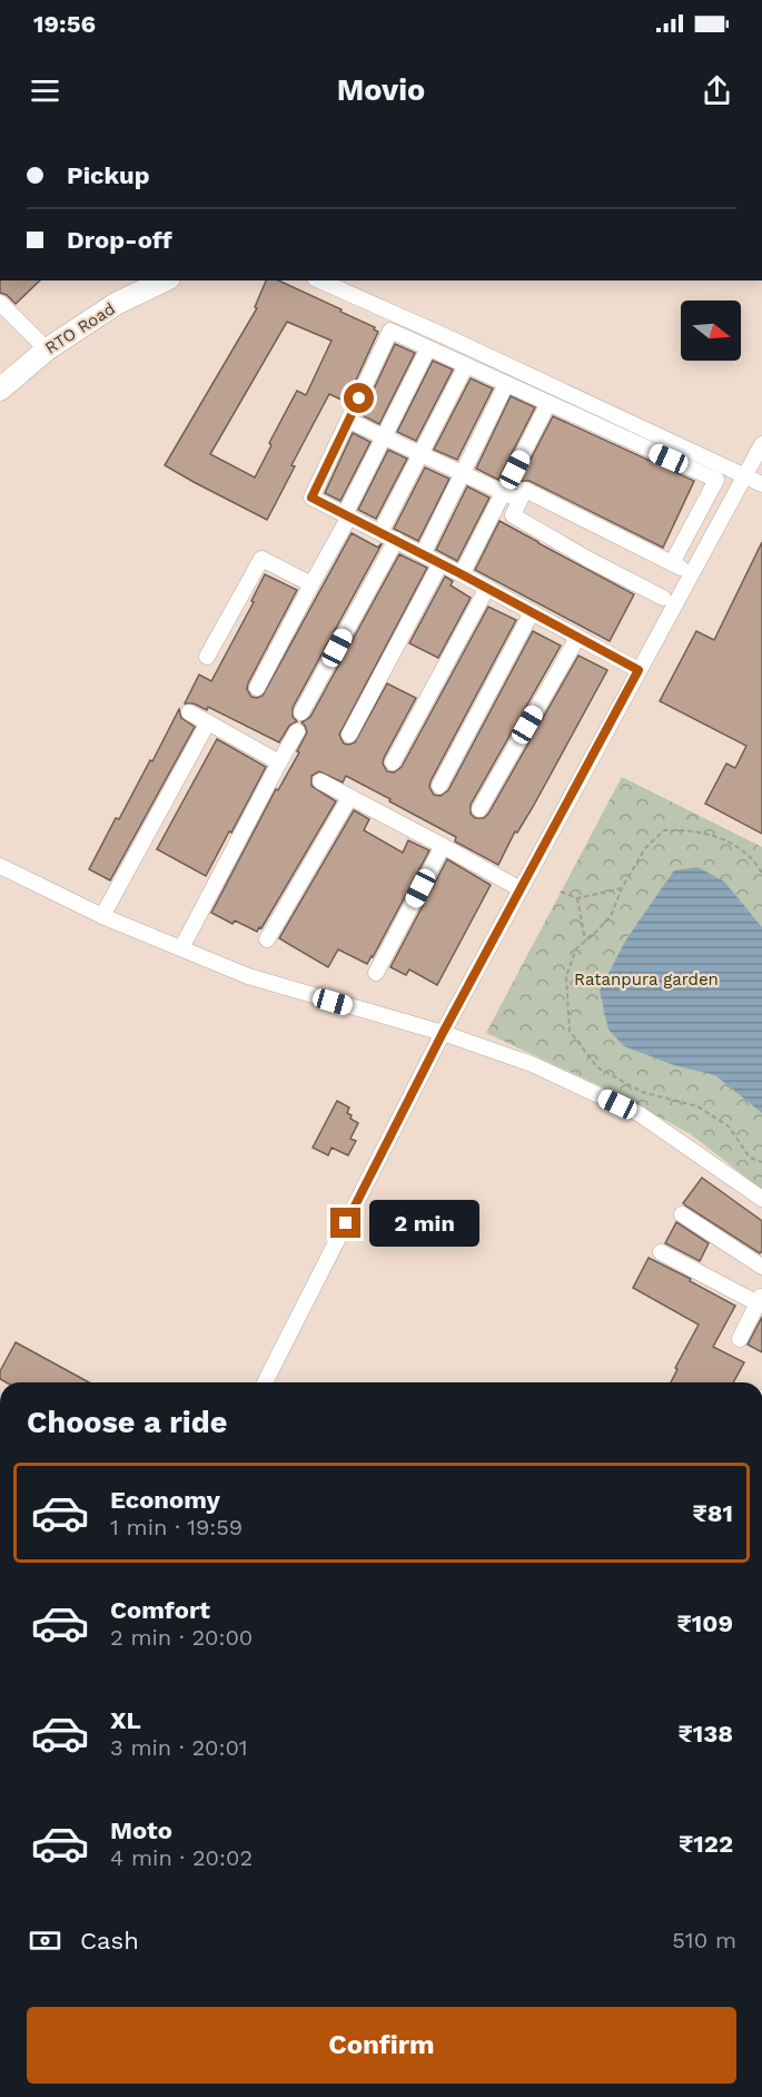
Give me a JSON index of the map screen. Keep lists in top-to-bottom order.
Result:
{
  "streets": {
    "street": ["RTO Road"]
  },
  "parks": ["Ratanpura garden"],
  "north": "right",
  "page": {
    "status": "19:56",
    "header": "Movio",
    "banner": ["Pickup", "Drop-off"],
    "bubble": "2 min",
    "heading": "Choose a ride",
    "list": [
      {
        "name": "Economy",
        "note": "1 min · 19:59",
        "value": "₹81"
      },
      {
        "name": "Comfort",
        "note": "2 min · 20:00",
        "value": "₹109"
      },
      {
        "name": "XL",
        "note": "3 min · 20:01",
        "value": "₹138"
      },
      {
        "name": "Moto",
        "note": "4 min · 20:02",
        "value": "₹122"
      }
    ],
    "pay": ["Cash", "510 m"],
    "buttons": "Confirm"
  }
}
